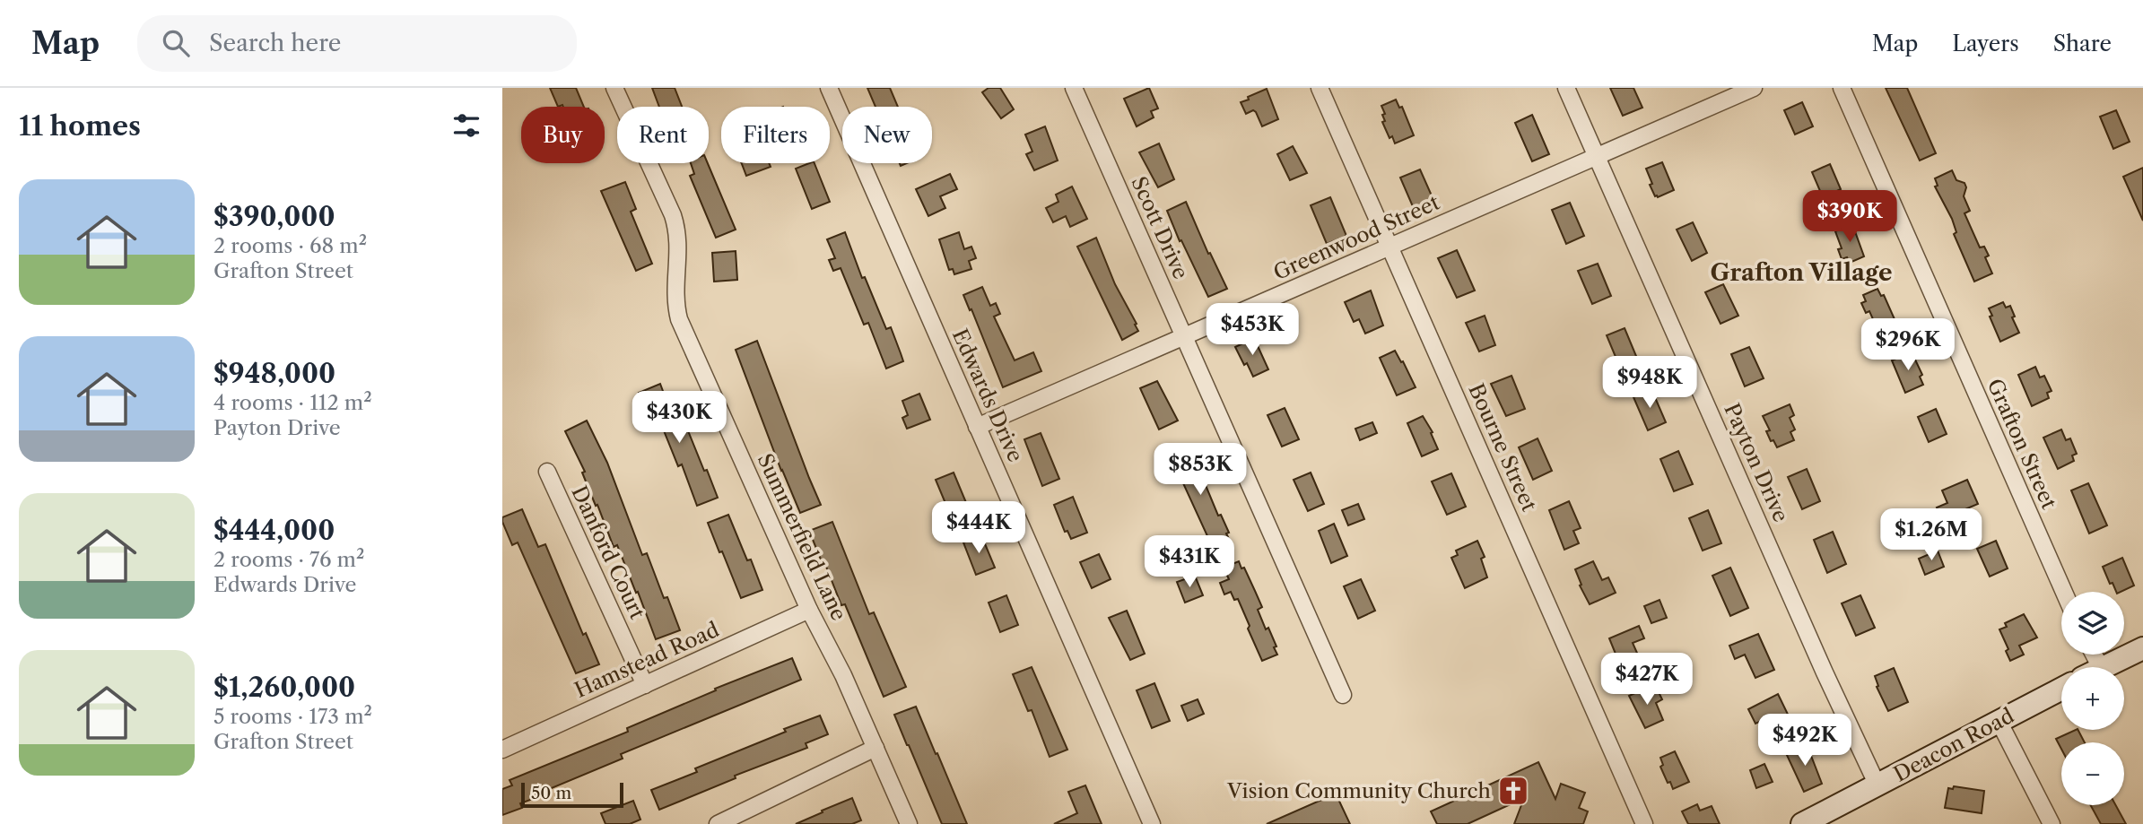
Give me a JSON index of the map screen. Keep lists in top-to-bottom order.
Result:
{
  "streets": {
    "main road": ["Deacon Road"],
    "street": [
      "Scott Drive",
      "Greenwood Street",
      "Edwards Drive",
      "Grafton Street",
      "Bourne Street",
      "Payton Drive",
      "Summerfield Lane",
      "Danford Court",
      "Hamstead Road"
    ]
  },
  "crossings": [
    ["Scott Drive", "Greenwood Street"],
    ["Greenwood Street", "Edwards Drive"],
    ["Greenwood Street", "Bourne Street"],
    ["Greenwood Street", "Payton Drive"],
    ["Payton Drive", "Deacon Road"],
    ["Summerfield Lane", "Hamstead Road"],
    ["Danford Court", "Hamstead Road"]
  ],
  "districts": ["Grafton Village"],
  "places": {
    "church": ["Vision Community Church"]
  },
  "scale_bar": "50 m",
  "page": {
    "header": "Map",
    "search": "Search here",
    "nav": ["Map", "Layers", "Share"],
    "heading": "11 homes",
    "chip": [
      "Buy",
      "Rent",
      "Filters",
      "New"
    ],
    "list": [
      {
        "name": "$390,000",
        "note": "2 rooms · 68 m² · Grafton Street"
      },
      {
        "name": "$948,000",
        "note": "4 rooms · 112 m² · Payton Drive"
      },
      {
        "name": "$444,000",
        "note": "2 rooms · 76 m² · Edwards Drive"
      },
      {
        "name": "$1,260,000",
        "note": "5 rooms · 173 m² · Grafton Street"
      }
    ],
    "price": [
      "$390K",
      "$453K",
      "$296K",
      "$948K",
      "$430K",
      "$853K",
      "$444K",
      "$1.26M",
      "$431K",
      "$427K",
      "$492K"
    ],
    "map_buttons": ["+", "−"],
    "scale": "50 m"
  }
}
